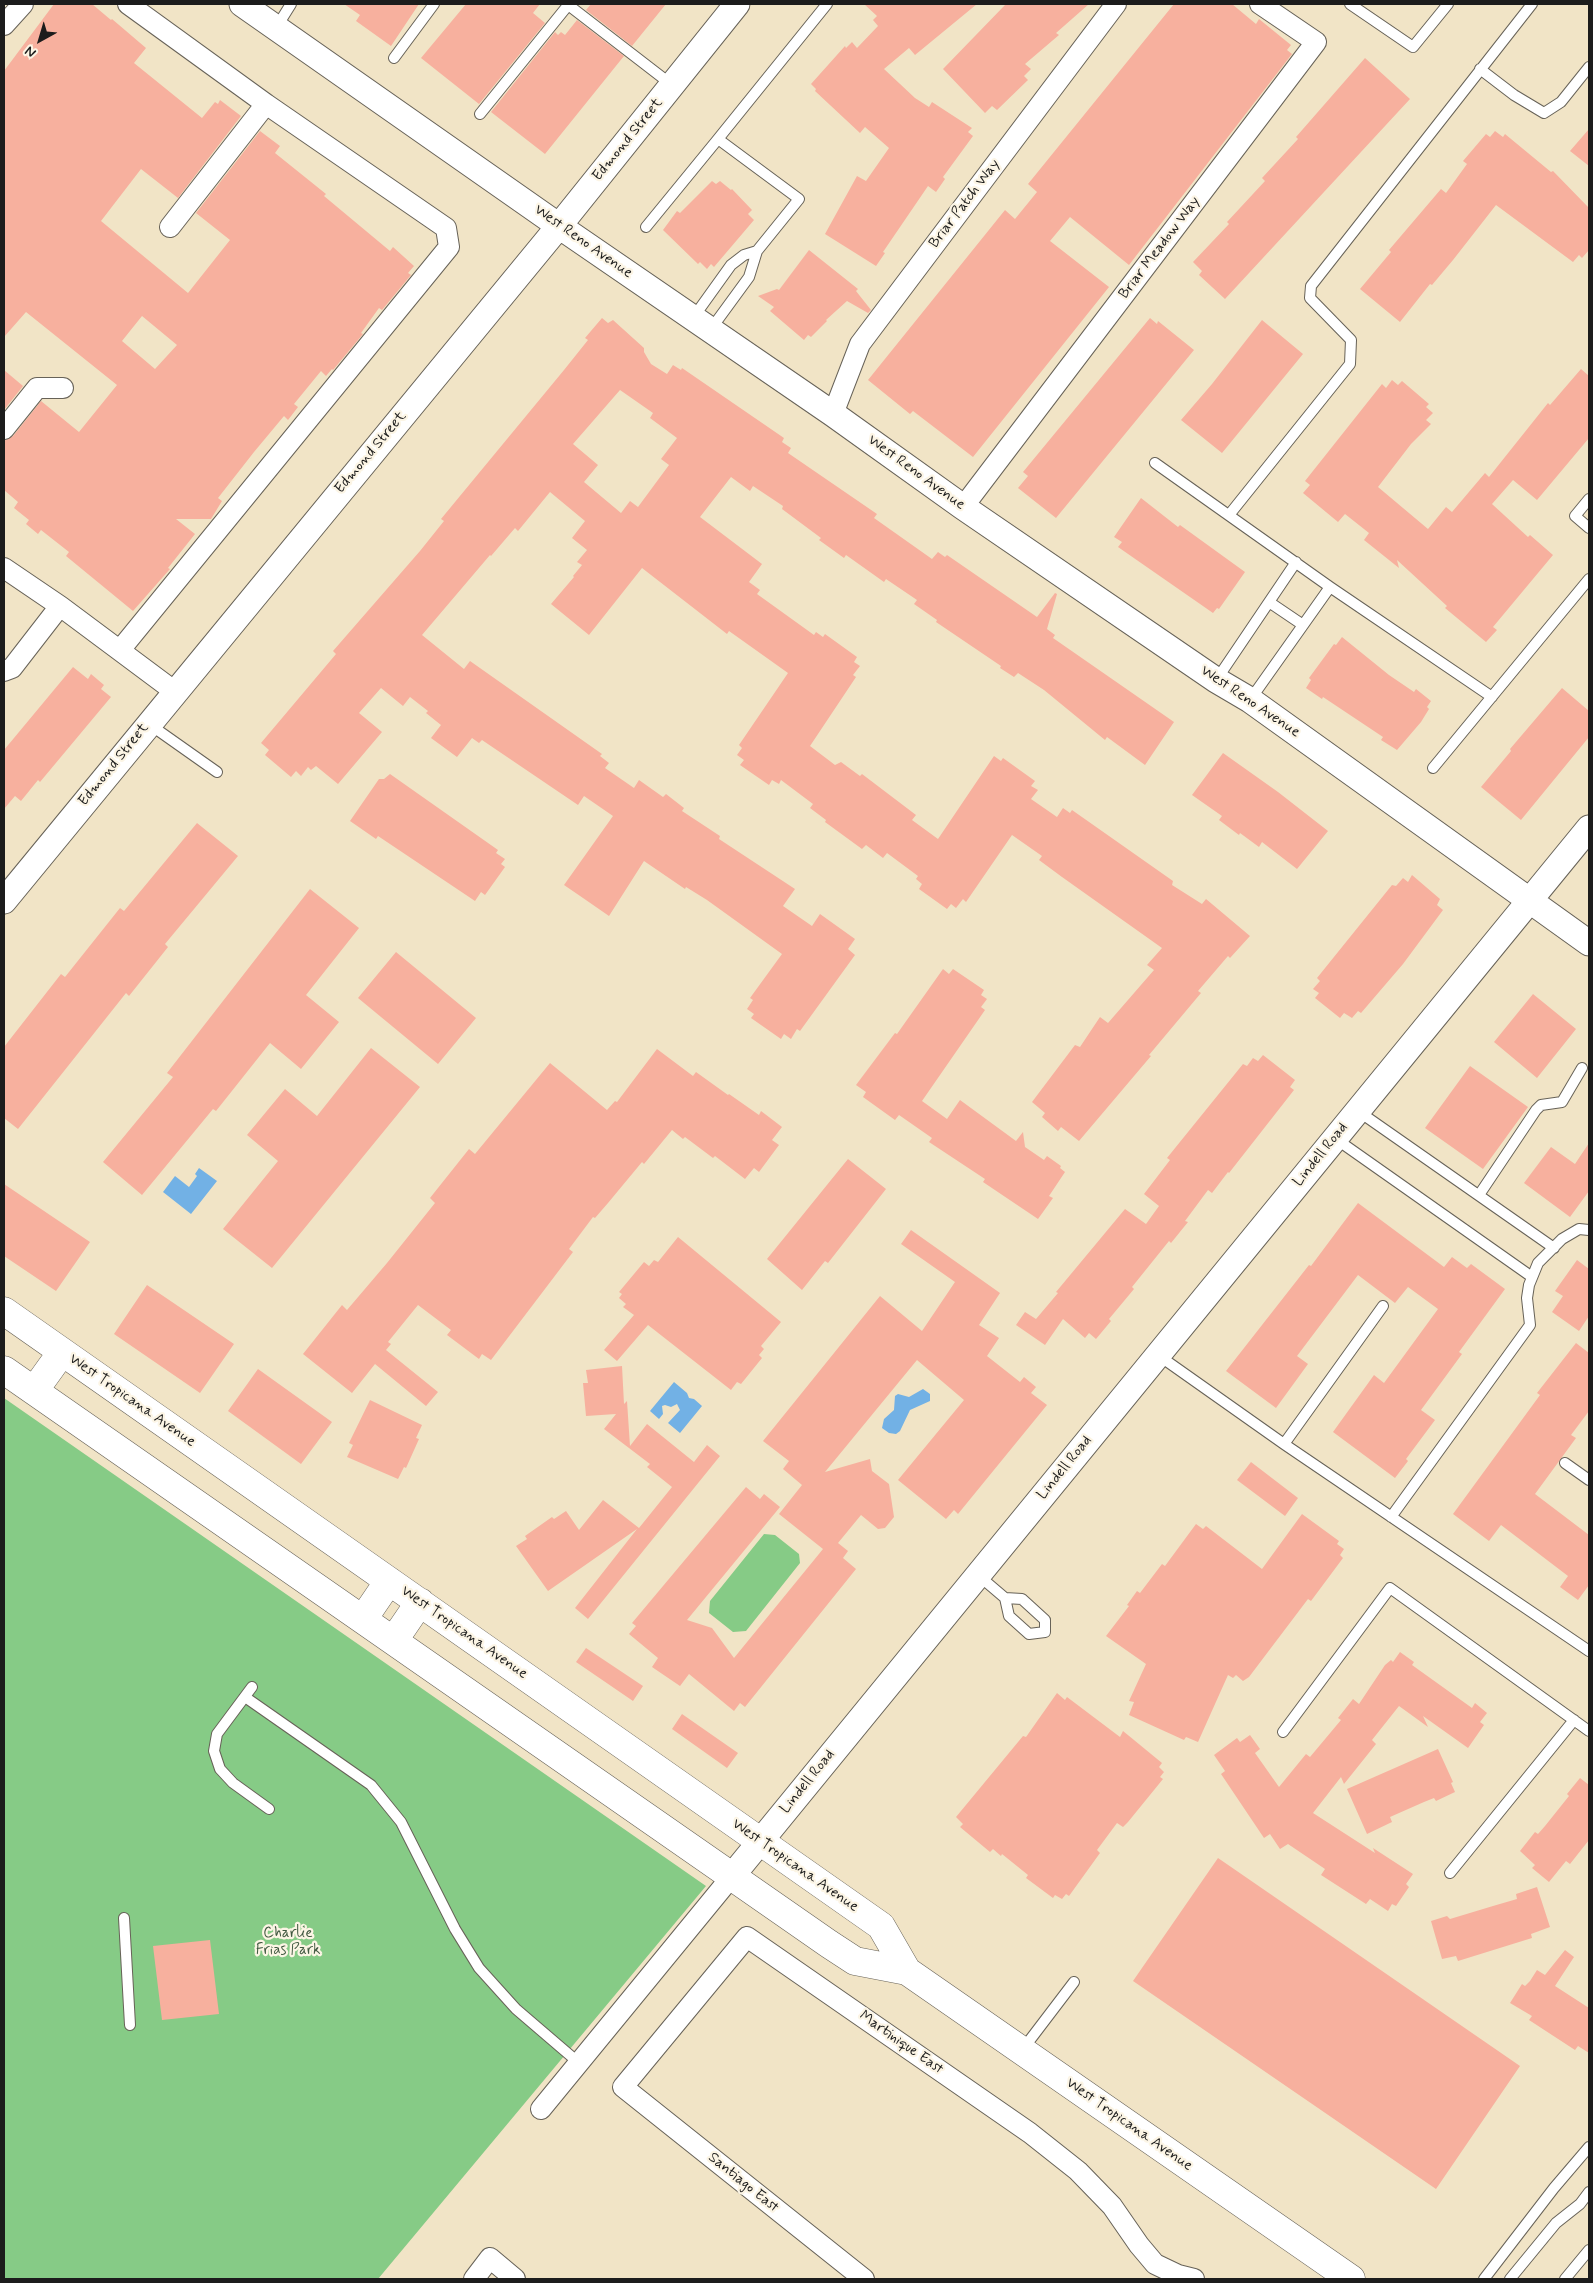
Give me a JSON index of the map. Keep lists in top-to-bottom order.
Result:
{
  "streets": {
    "main road": ["West Tropicana Avenue"],
    "street": [
      "Edmond Street",
      "Briar Patch Way",
      "West Reno Avenue",
      "Briar Meadow Way",
      "Lindell Road",
      "Martinique East",
      "Santiago East"
    ]
  },
  "crossings": [
    ["Edmond Street", "West Reno Avenue"],
    ["Briar Patch Way", "West Reno Avenue"],
    ["West Reno Avenue", "Briar Meadow Way"],
    ["West Reno Avenue", "Lindell Road"],
    ["Lindell Road", "West Tropicana Avenue"],
    ["Martinique East", "Santiago East"]
  ],
  "parks": ["Charlie Frias Park"],
  "north": "bottom left"
}
